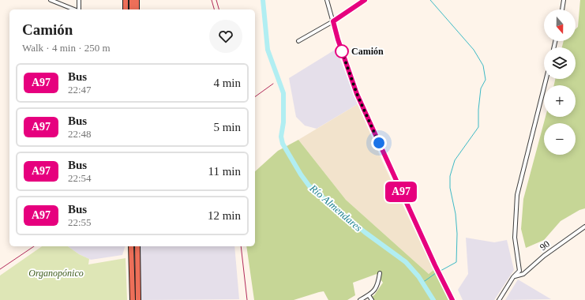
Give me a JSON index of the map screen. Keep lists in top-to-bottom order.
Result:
{
  "streets": {
    "street": ["90"]
  },
  "water": ["Río Almendares"],
  "parks": ["Organopónico"],
  "places": ["Camión"],
  "lines": ["bus line A97"],
  "north": "bottom",
  "page": {
    "on_map": "A97",
    "map_buttons": ["+", "−"],
    "heading": ["Camión", "Walk · 4 min · 250 m"],
    "list": [
      {
        "mark": "A97",
        "name": "Bus",
        "note": "22:47",
        "value": "4 min"
      },
      {
        "mark": "A97",
        "name": "Bus",
        "note": "22:48",
        "value": "5 min"
      },
      {
        "mark": "A97",
        "name": "Bus",
        "note": "22:54",
        "value": "11 min"
      },
      {
        "mark": "A97",
        "name": "Bus",
        "note": "22:55",
        "value": "12 min"
      }
    ]
  }
}
